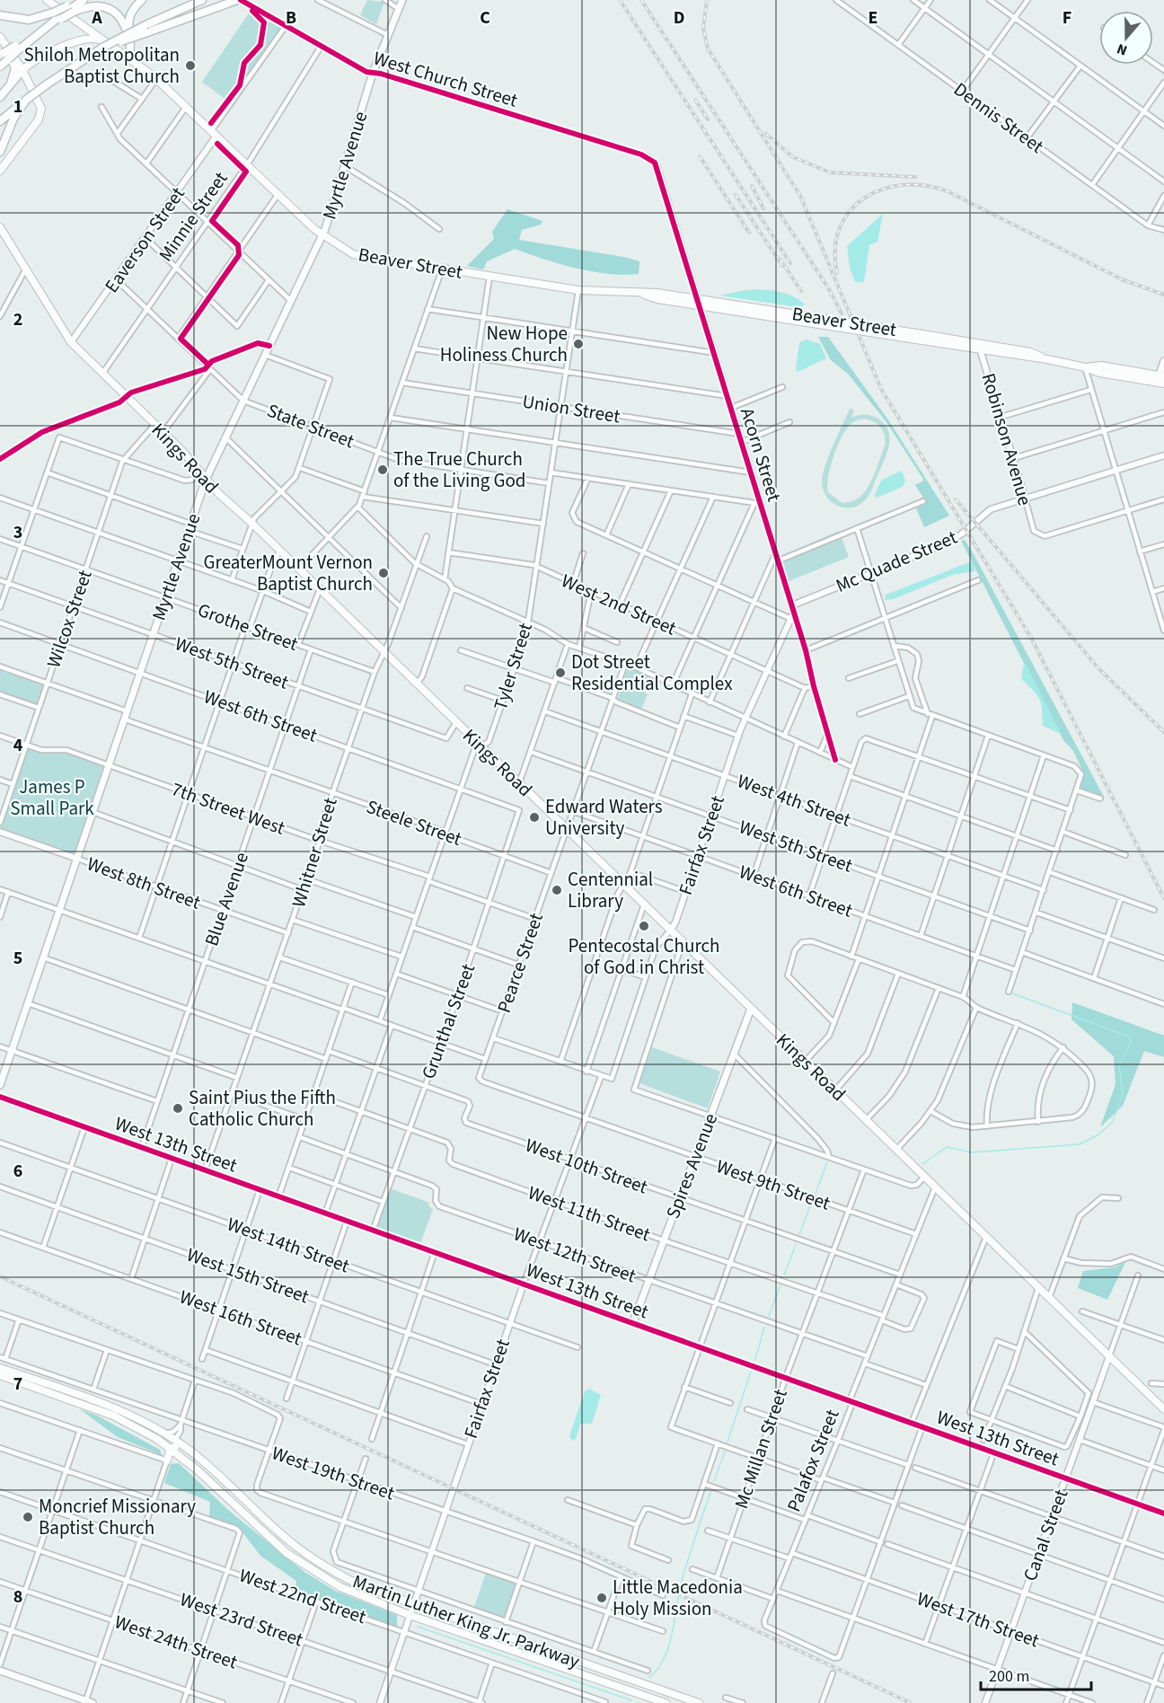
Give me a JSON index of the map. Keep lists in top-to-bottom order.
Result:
{
  "streets": {
    "main road": [
      "Myrtle Avenue",
      "Beaver Street",
      "Kings Road",
      "Spires Avenue",
      "Martin Luther King Jr. Parkway"
    ],
    "street": [
      "West Church Street",
      "Dennis Street",
      "Minnie Street",
      "Eaverson Street",
      "Union Street",
      "State Street",
      "Robinson Avenue",
      "Acorn Street",
      "Mc Quade Street",
      "West 2nd Street",
      "Wilcox Street",
      "Grothe Street",
      "West 5th Street",
      "Tyler Street",
      "West 6th Street",
      "West 4th Street",
      "7th Street West",
      "Steele Street",
      "Fairfax Street",
      "Whitner Street",
      "West 8th Street",
      "Blue Avenue",
      "Pearce Street",
      "Grunthal Street",
      "West 13th Street",
      "West 10th Street",
      "West 9th Street",
      "West 11th Street",
      "West 14th Street",
      "West 12th Street",
      "West 15th Street",
      "West 16th Street",
      "Mc Millan Street",
      "Palafox Street",
      "West 19th Street",
      "Canal Street",
      "West 22nd Street",
      "West 23rd Street",
      "West 17th Street",
      "West 24th Street"
    ]
  },
  "crossings": [
    ["West Church Street", "Myrtle Avenue"],
    ["West Church Street", "Minnie Street"],
    ["West Church Street", "Eaverson Street"],
    ["West Church Street", "Acorn Street"],
    ["Myrtle Avenue", "Beaver Street"],
    ["Myrtle Avenue", "State Street"],
    ["Myrtle Avenue", "Kings Road"],
    ["Myrtle Avenue", "Grothe Street"],
    ["Myrtle Avenue", "West 5th Street"],
    ["Myrtle Avenue", "West 6th Street"],
    ["Myrtle Avenue", "7th Street West"],
    ["Myrtle Avenue", "Steele Street"],
    ["Myrtle Avenue", "West 8th Street"],
    ["Minnie Street", "Beaver Street"],
    ["Minnie Street", "State Street"],
    ["Minnie Street", "Kings Road"],
    ["Eaverson Street", "Beaver Street"],
    ["Eaverson Street", "State Street"],
    ["Eaverson Street", "Kings Road"],
    ["Beaver Street", "Robinson Avenue"],
    ["Beaver Street", "Acorn Street"],
    ["Beaver Street", "Tyler Street"],
    ["Union Street", "Acorn Street"],
    ["Union Street", "Tyler Street"],
    ["State Street", "Tyler Street"],
    ["Robinson Avenue", "Mc Quade Street"],
    ["Acorn Street", "Mc Quade Street"],
    ["Acorn Street", "Fairfax Street"],
    ["Kings Road", "Wilcox Street"],
    ["Kings Road", "West 5th Street"],
    ["Kings Road", "Tyler Street"],
    ["Kings Road", "Fairfax Street"],
    ["Kings Road", "Whitner Street"],
    ["Kings Road", "Pearce Street"],
    ["Kings Road", "Spires Avenue"],
    ["Kings Road", "Palafox Street"],
    ["Kings Road", "Canal Street"],
    ["Mc Quade Street", "Fairfax Street"],
    ["West 2nd Street", "Tyler Street"],
    ["West 2nd Street", "Fairfax Street"],
    ["Wilcox Street", "Grothe Street"],
    ["Wilcox Street", "West 5th Street"],
    ["Wilcox Street", "West 6th Street"],
    ["Wilcox Street", "7th Street West"],
    ["Grothe Street", "Whitner Street"],
    ["Grothe Street", "Blue Avenue"],
    ["West 5th Street", "Fairfax Street"],
    ["West 5th Street", "Whitner Street"],
    ["West 5th Street", "Blue Avenue"],
    ["West 5th Street", "Pearce Street"],
    ["Tyler Street", "West 6th Street"],
    ["Tyler Street", "7th Street West"],
    ["Tyler Street", "Steele Street"],
    ["West 6th Street", "Fairfax Street"],
    ["West 6th Street", "Whitner Street"],
    ["West 6th Street", "Blue Avenue"],
    ["West 6th Street", "Pearce Street"],
    ["West 6th Street", "Grunthal Street"],
    ["West 4th Street", "Fairfax Street"],
    ["West 4th Street", "Pearce Street"],
    ["7th Street West", "Whitner Street"],
    ["7th Street West", "Blue Avenue"],
    ["7th Street West", "Pearce Street"],
    ["7th Street West", "Grunthal Street"],
    ["Steele Street", "Whitner Street"],
    ["Steele Street", "Blue Avenue"],
    ["Steele Street", "Pearce Street"],
    ["Steele Street", "Grunthal Street"],
    ["Fairfax Street", "West 13th Street"],
    ["Fairfax Street", "West 10th Street"],
    ["Fairfax Street", "West 9th Street"],
    ["Fairfax Street", "West 11th Street"],
    ["Fairfax Street", "West 14th Street"],
    ["Fairfax Street", "West 12th Street"],
    ["Fairfax Street", "West 15th Street"],
    ["Fairfax Street", "West 16th Street"],
    ["Fairfax Street", "West 19th Street"],
    ["Fairfax Street", "West 22nd Street"],
    ["Fairfax Street", "West 23rd Street"],
    ["Fairfax Street", "Martin Luther King Jr. Parkway"],
    ["Whitner Street", "West 8th Street"],
    ["Whitner Street", "West 13th Street"],
    ["West 8th Street", "Blue Avenue"],
    ["Blue Avenue", "West 13th Street"],
    ["Pearce Street", "West 9th Street"],
    ["Grunthal Street", "West 13th Street"],
    ["Grunthal Street", "West 10th Street"],
    ["Grunthal Street", "West 11th Street"],
    ["Grunthal Street", "West 12th Street"],
    ["West 13th Street", "Spires Avenue"],
    ["West 13th Street", "Mc Millan Street"],
    ["West 13th Street", "Palafox Street"],
    ["West 13th Street", "Canal Street"],
    ["West 10th Street", "Spires Avenue"],
    ["West 10th Street", "Mc Millan Street"],
    ["West 10th Street", "Palafox Street"],
    ["Spires Avenue", "West 9th Street"],
    ["Spires Avenue", "West 11th Street"],
    ["Spires Avenue", "West 12th Street"],
    ["West 9th Street", "Mc Millan Street"],
    ["West 9th Street", "Palafox Street"],
    ["West 11th Street", "Mc Millan Street"],
    ["West 11th Street", "Palafox Street"],
    ["West 12th Street", "Mc Millan Street"],
    ["West 12th Street", "Palafox Street"],
    ["Palafox Street", "West 17th Street"],
    ["Canal Street", "West 17th Street"]
  ],
  "parks": ["James P Small Park"],
  "places": [
    "Shiloh Metropolitan Baptist Church",
    "New Hope Holiness Church",
    "The True Church of the Living God",
    "GreaterMount Vernon Baptist Church",
    "Dot Street Residential Complex",
    "Edward Waters University",
    "Centennial Library",
    "Pentecostal Church of God in Christ",
    "Saint Pius the Fifth Catholic Church",
    "Moncrief Missionary Baptist Church",
    "Little Macedonia Holy Mission"
  ],
  "scale_bar": "200 m",
  "north": "bottom",
  "grid": {
    "columns": [
      "A",
      "B",
      "C",
      "D",
      "E",
      "F"
    ],
    "rows": [
      "1",
      "2",
      "3",
      "4",
      "5",
      "6",
      "7",
      "8"
    ]
  }
}
